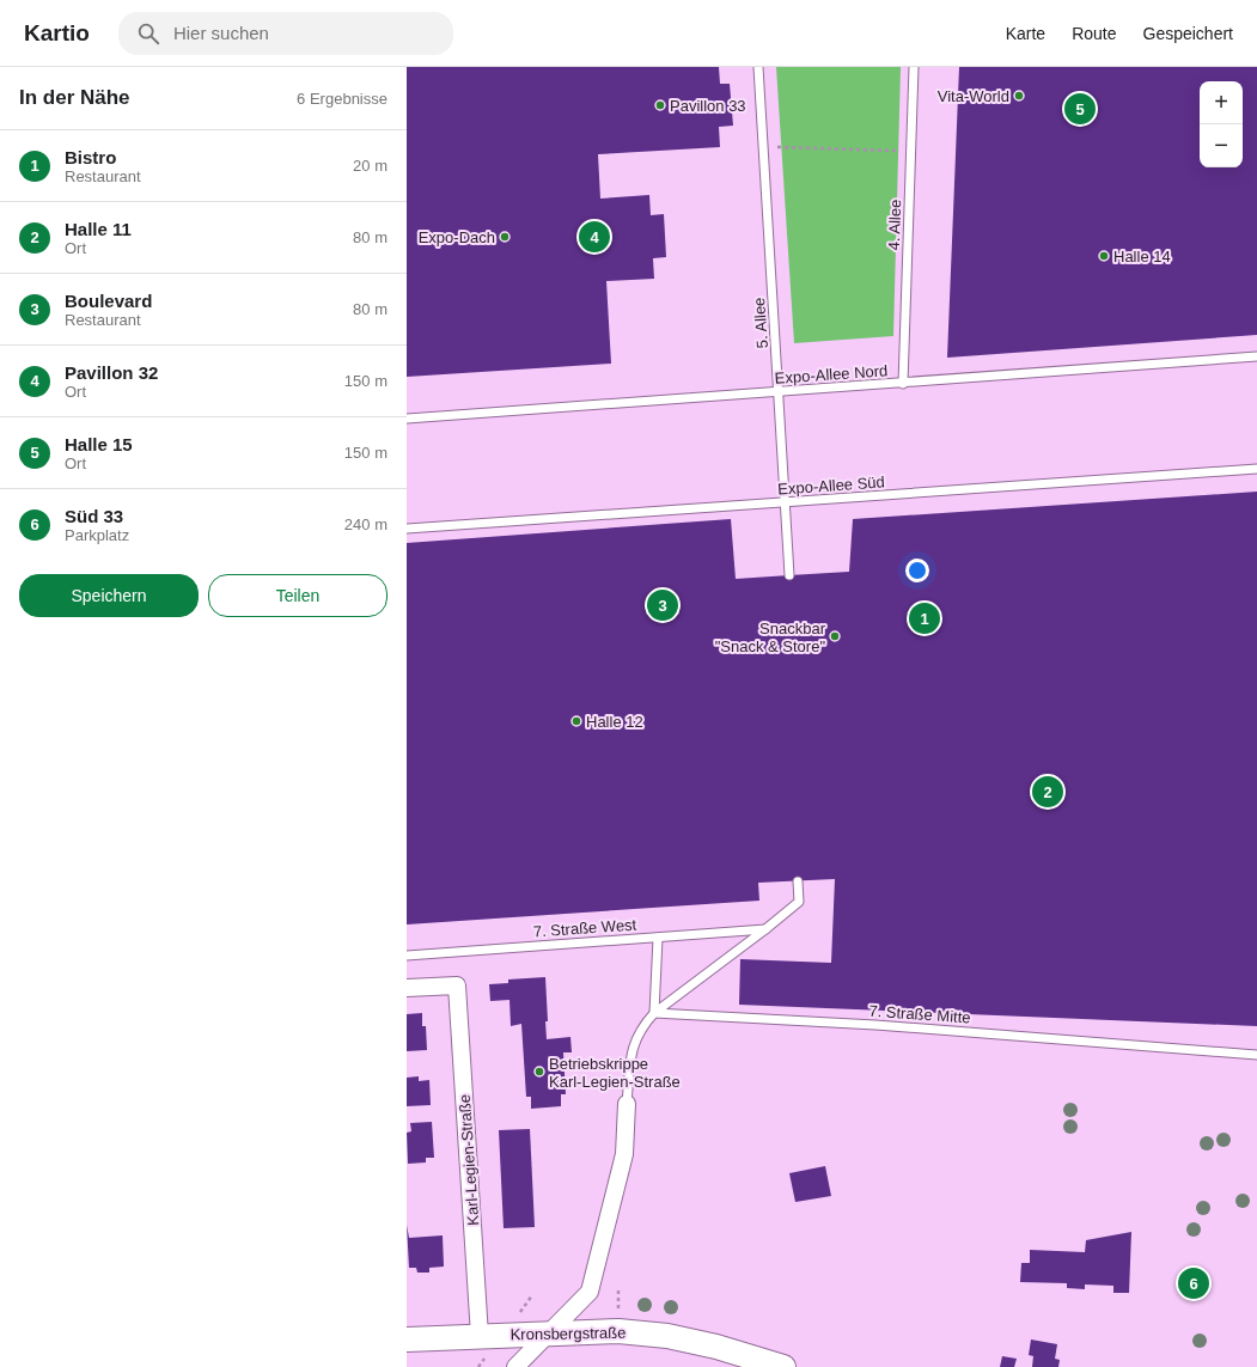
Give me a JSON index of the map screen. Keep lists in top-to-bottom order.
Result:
{
  "streets": {
    "main road": ["Kronsbergstraße"],
    "street": ["Karl-Legien-Straße"],
    "lane": [
      "4. Allee",
      "5. Allee",
      "Expo-Allee Nord",
      "Expo-Allee Süd",
      "7. Straße West",
      "7. Straße Mitte"
    ]
  },
  "crossings": [
    ["4. Allee", "Expo-Allee Nord"],
    ["5. Allee", "Expo-Allee Nord"],
    ["5. Allee", "Expo-Allee Süd"],
    ["Karl-Legien-Straße", "Kronsbergstraße"]
  ],
  "places": [
    "Vita-World",
    "Pavillon 33",
    "Expo-Dach",
    "Halle 14",
    "Snackbar \"Snack & Store\"",
    "Halle 12",
    "Betriebskrippe Karl-Legien-Straße"
  ],
  "page": {
    "header": "Kartio",
    "search": "Hier suchen",
    "nav": ["Karte", "Route", "Gespeichert"],
    "heading": ["In der Nähe", "6 Ergebnisse"],
    "map_buttons": ["+", "−"],
    "pins": [
      "5",
      "4",
      "3",
      "1",
      "2",
      "6"
    ],
    "list": [
      {
        "mark": "1",
        "name": "Bistro",
        "note": "Restaurant",
        "value": "20 m"
      },
      {
        "mark": "2",
        "name": "Halle 11",
        "note": "Ort",
        "value": "80 m"
      },
      {
        "mark": "3",
        "name": "Boulevard",
        "note": "Restaurant",
        "value": "80 m"
      },
      {
        "mark": "4",
        "name": "Pavillon 32",
        "note": "Ort",
        "value": "150 m"
      },
      {
        "mark": "5",
        "name": "Halle 15",
        "note": "Ort",
        "value": "150 m"
      },
      {
        "mark": "6",
        "name": "Süd 33",
        "note": "Parkplatz",
        "value": "240 m"
      }
    ],
    "buttons": ["Speichern", "Teilen"]
  }
}
